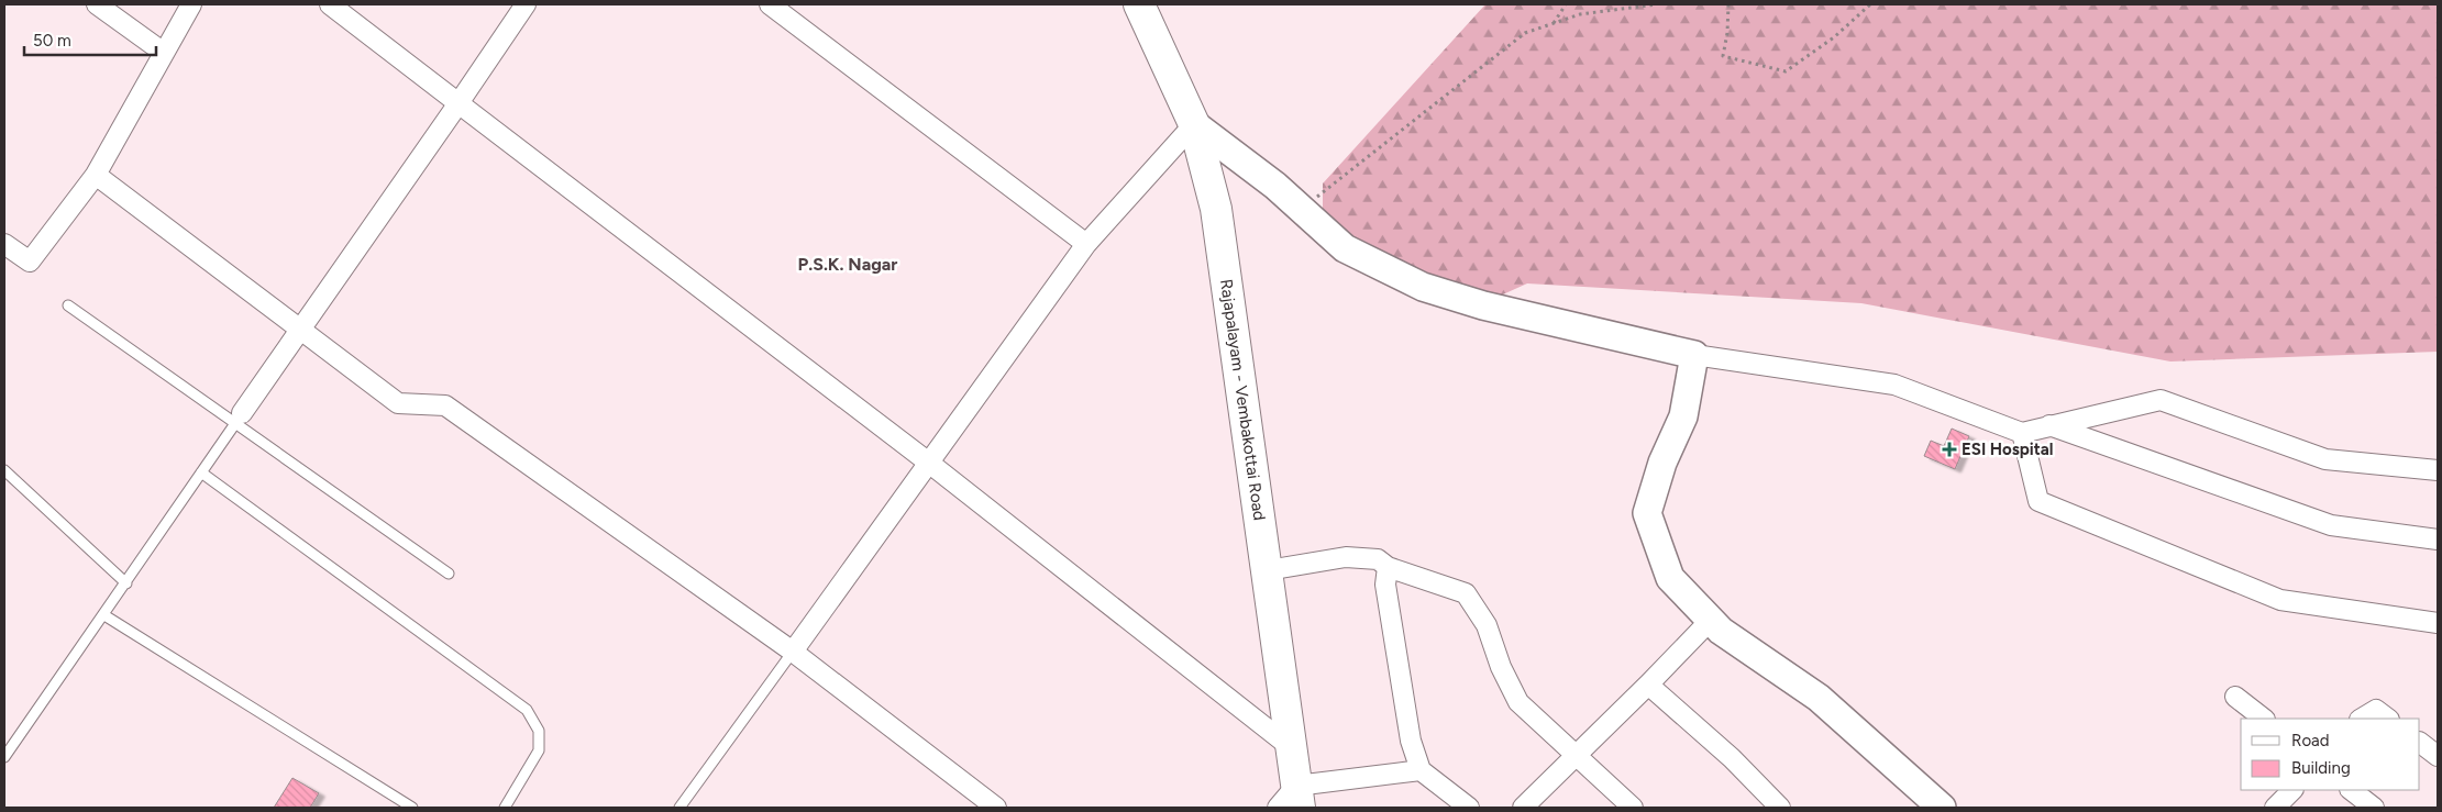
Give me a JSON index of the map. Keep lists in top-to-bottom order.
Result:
{
  "streets": {
    "main road": ["Rajapalayam - Vembakottai Road"]
  },
  "districts": ["P.S.K. Nagar"],
  "places": {
    "health": ["ESI Hospital"]
  },
  "legend": ["Road", "Building"],
  "scale_bar": "50 m"
}
